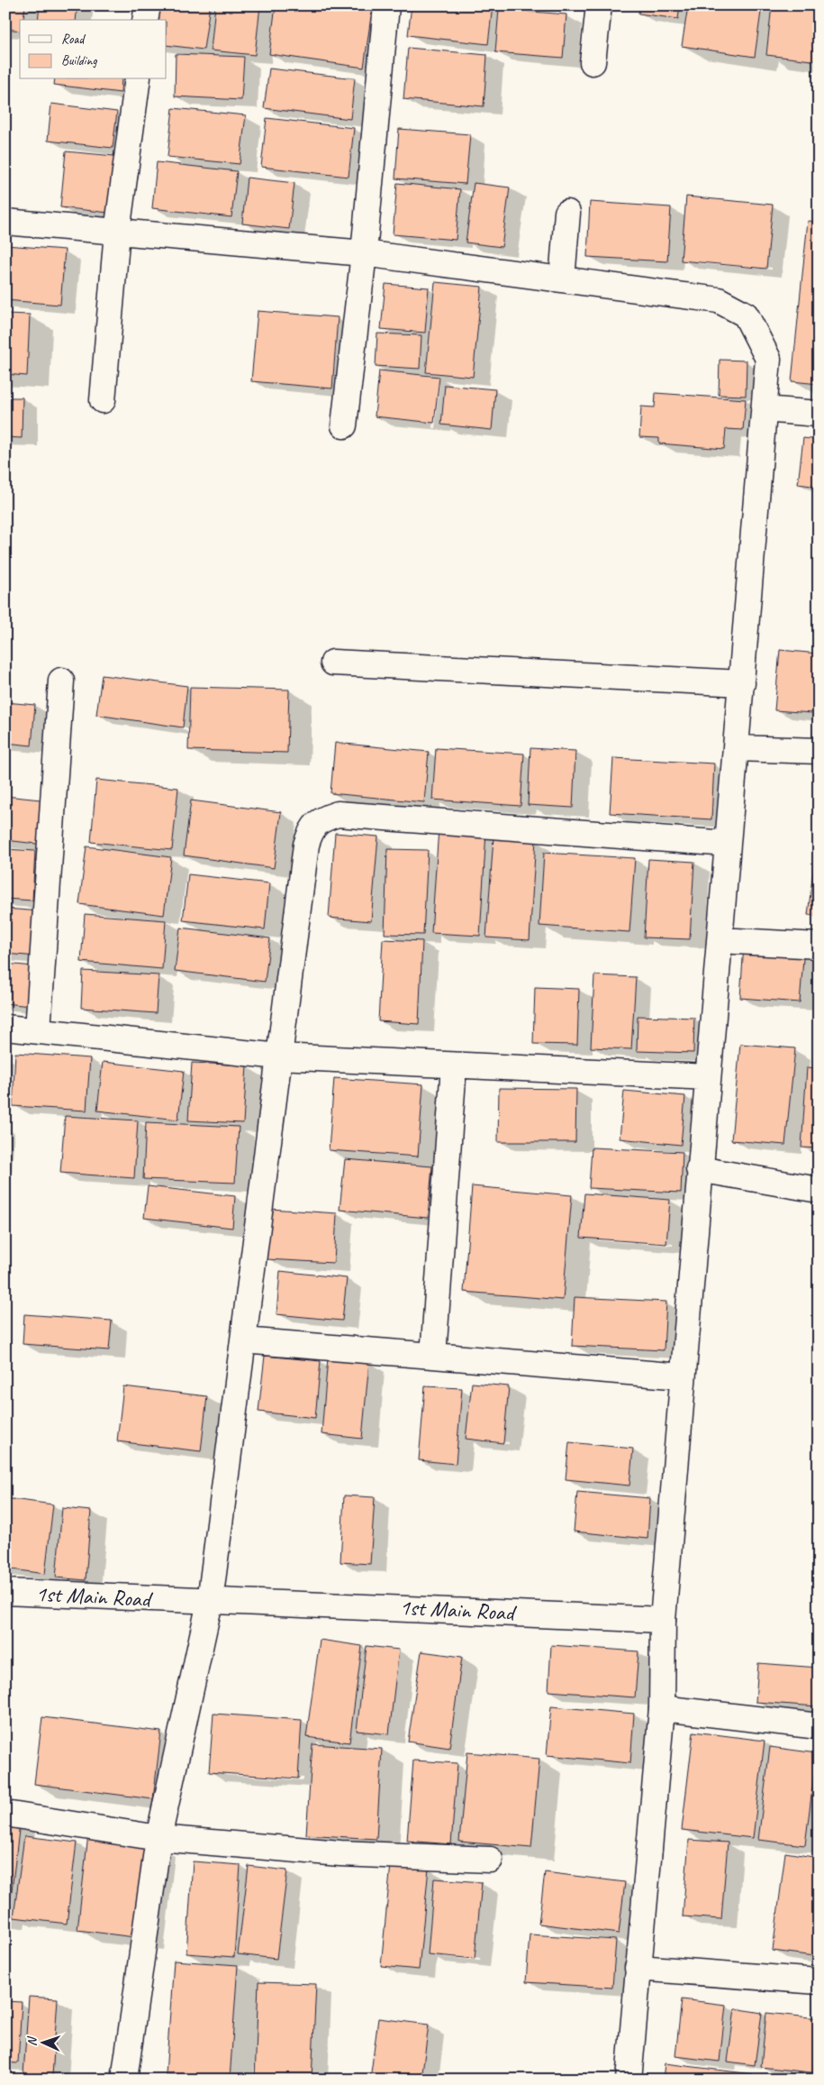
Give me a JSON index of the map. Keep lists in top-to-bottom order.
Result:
{
  "streets": {
    "street": ["1st Main Road"]
  },
  "legend": ["Road", "Building"],
  "north": "left"
}
